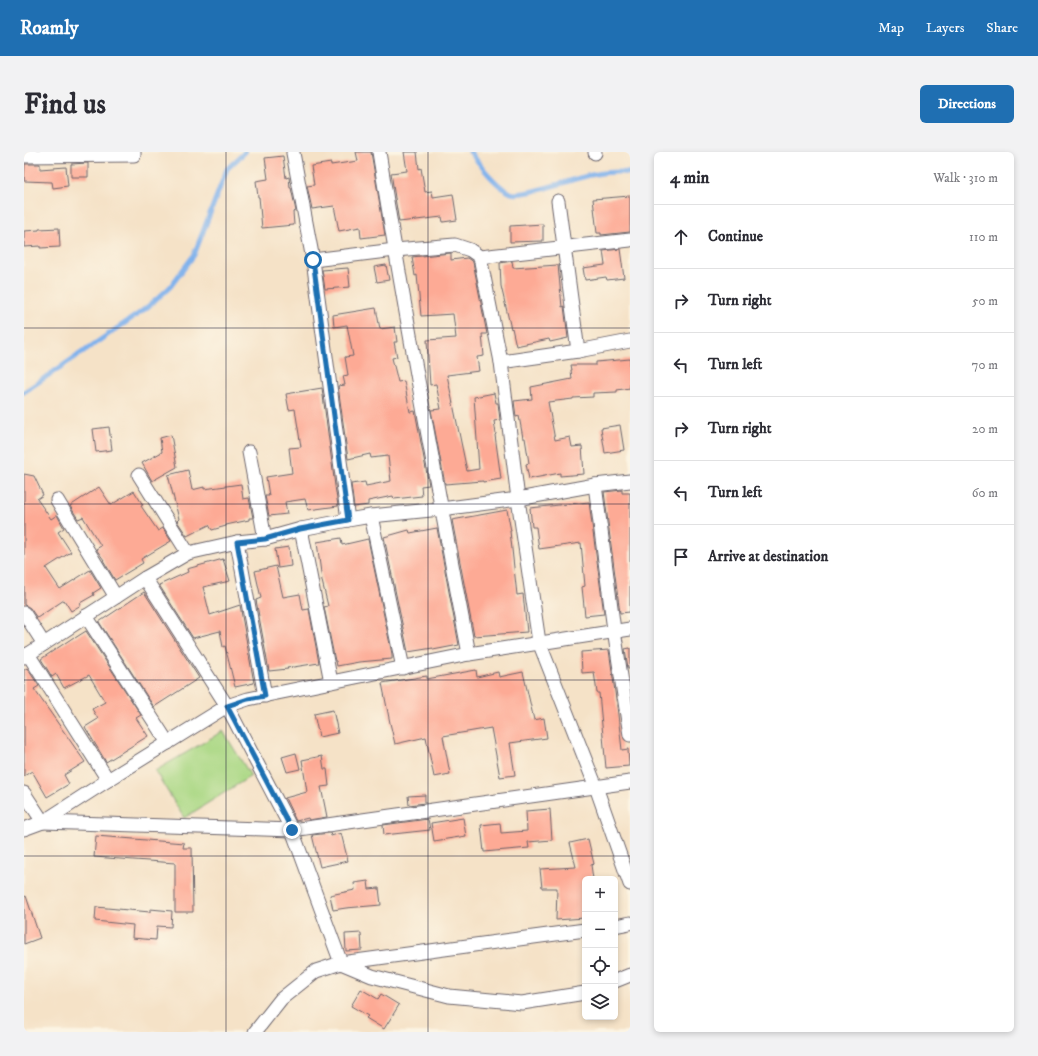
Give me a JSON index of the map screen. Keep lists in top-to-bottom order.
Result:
{
  "page": {
    "header": "Roamly",
    "nav": ["Map", "Layers", "Share"],
    "buttons": "Directions",
    "title": "Find us",
    "heading": ["4 min", "Walk · 310 m"],
    "list": [
      ["Continue", "110 m"],
      ["Turn right", "50 m"],
      ["Turn left", "70 m"],
      ["Turn right", "20 m"],
      ["Turn left", "60 m"],
      "Arrive at destination"
    ],
    "map_buttons": ["+", "−"]
  }
}
